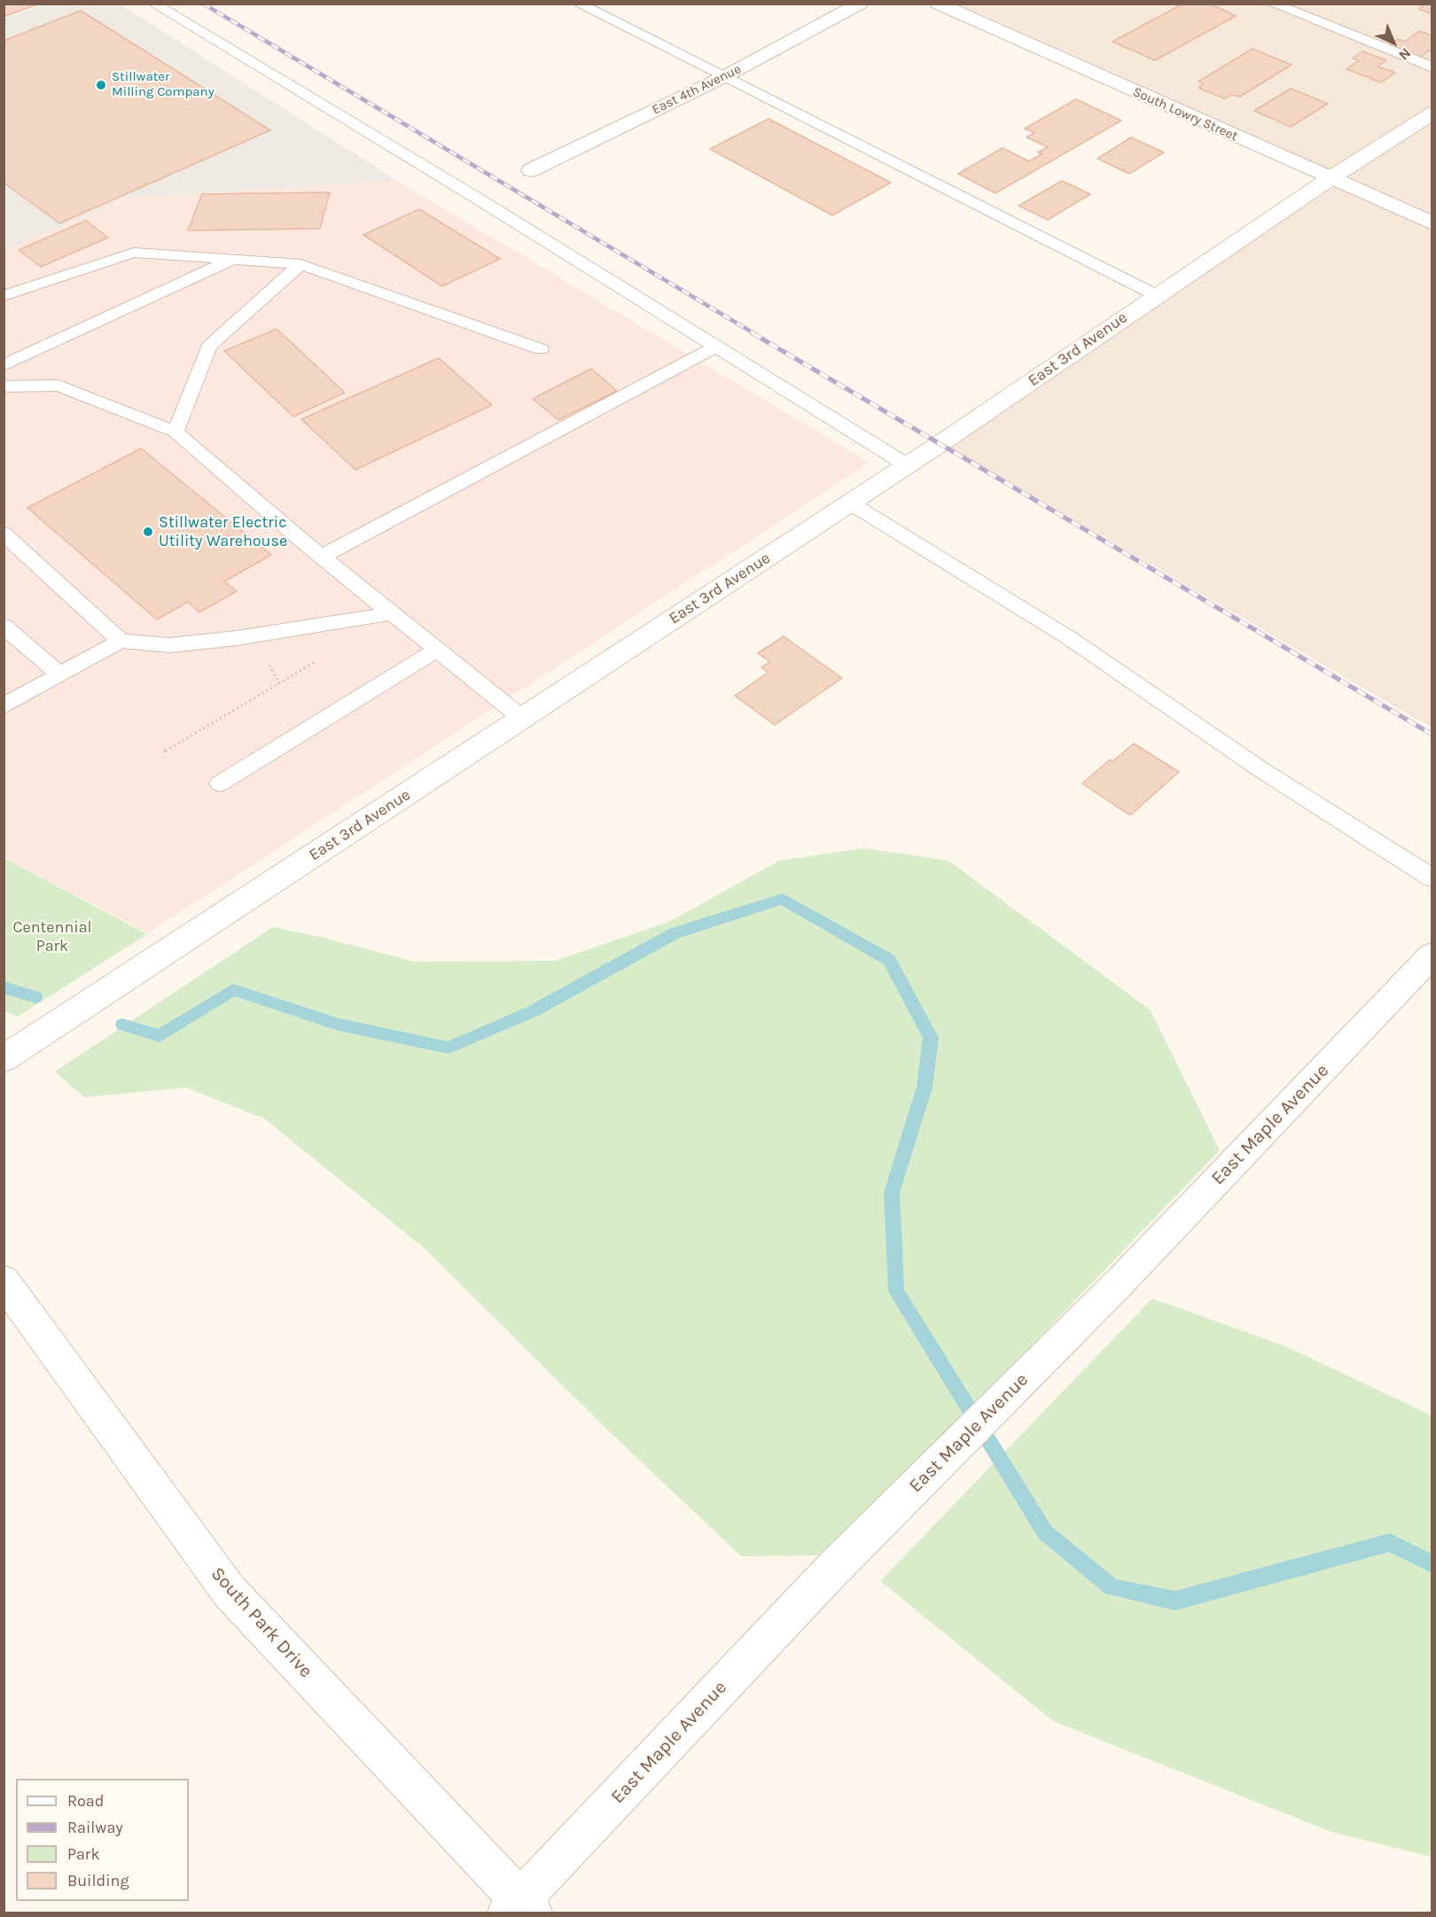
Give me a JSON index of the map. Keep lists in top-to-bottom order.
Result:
{
  "streets": {
    "street": [
      "East 4th Avenue",
      "South Lowry Street",
      "East 3rd Avenue",
      "East Maple Avenue",
      "South Park Drive"
    ]
  },
  "crossings": [
    ["South Lowry Street", "East 3rd Avenue"],
    ["East Maple Avenue", "South Park Drive"]
  ],
  "parks": ["Centennial Park"],
  "places": ["Stillwater Milling Company", "Stillwater Electric Utility Warehouse"],
  "legend": [
    "Road",
    "Railway",
    "Park",
    "Building"
  ],
  "north": "bottom right"
}
